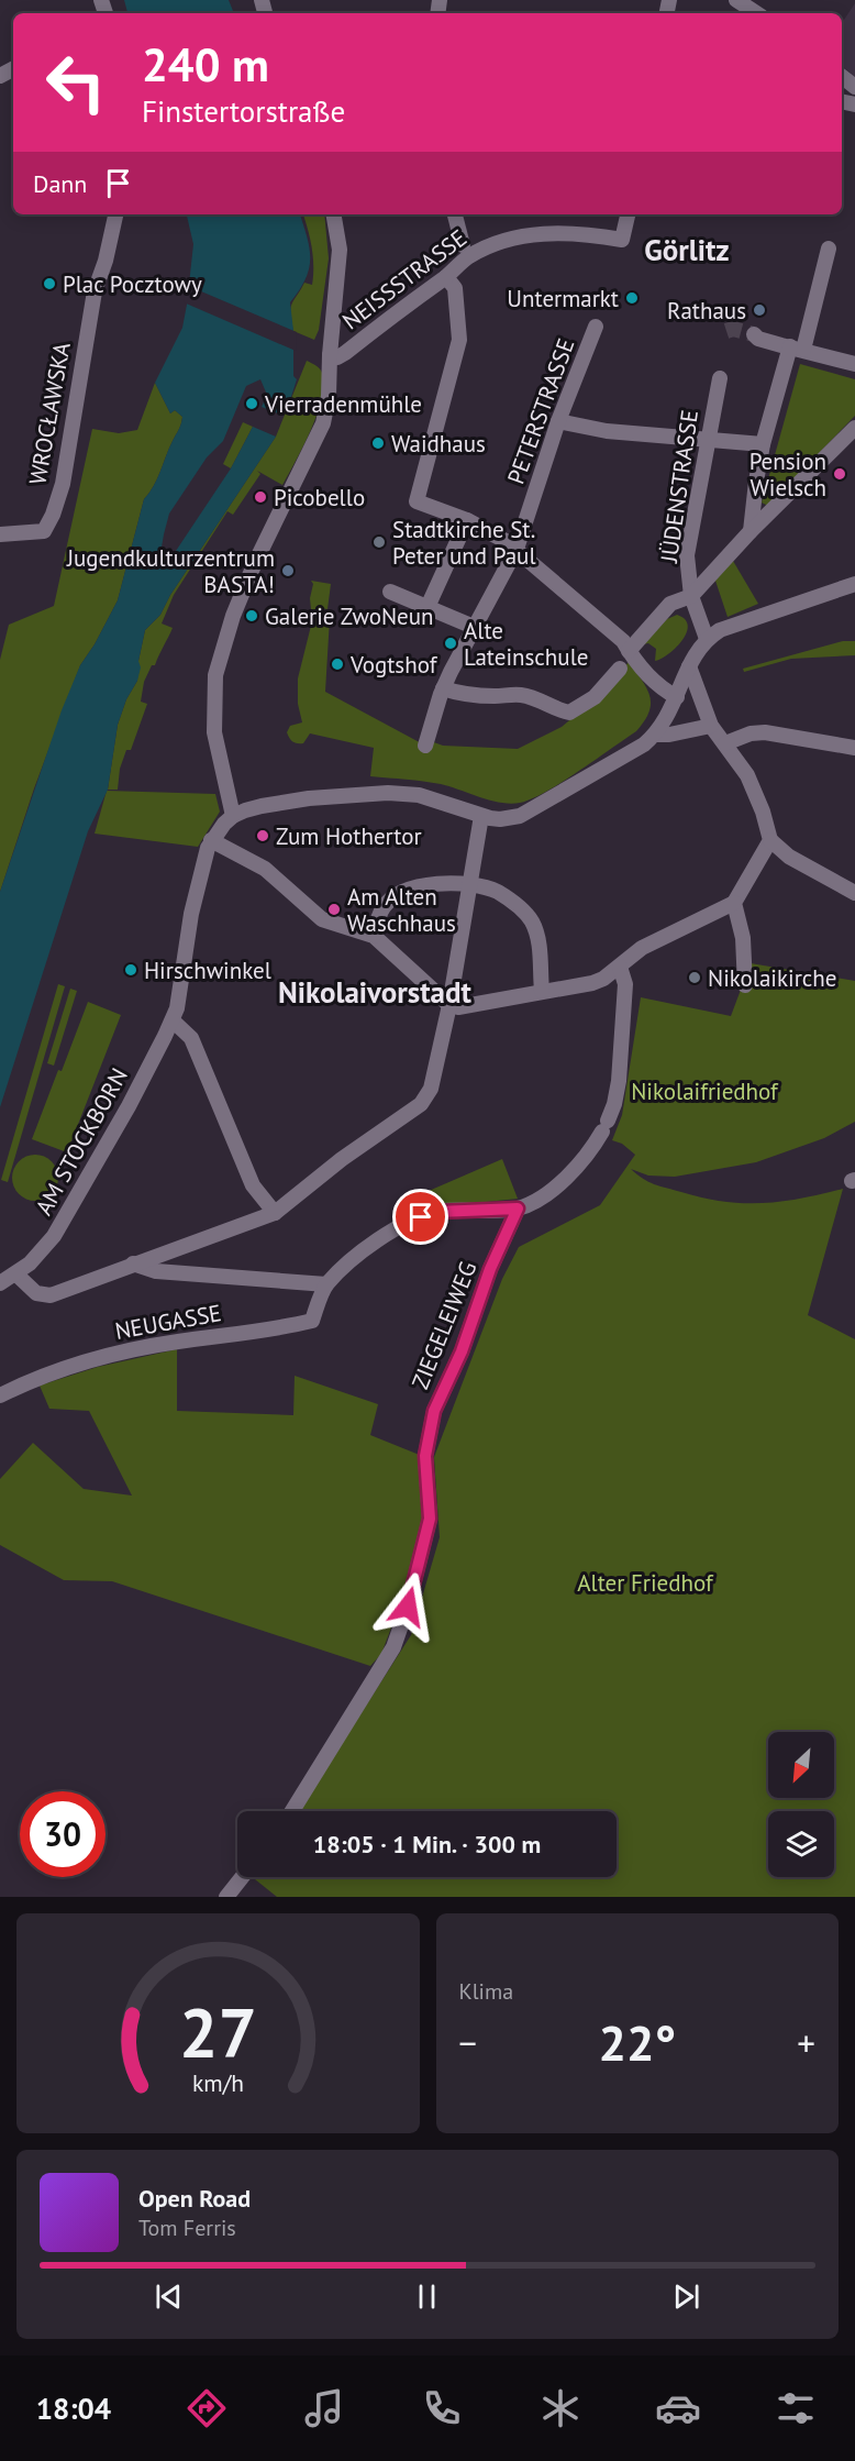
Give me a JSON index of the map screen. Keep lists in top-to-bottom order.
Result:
{
  "streets": {
    "street": [
      "NEISSSTRASSE",
      "PETERSTRASSE",
      "WROCŁAWSKA",
      "JÜDENSTRASSE",
      "AM STOCKBORN",
      "NEUGASSE",
      "ZIEGELEIWEG"
    ]
  },
  "districts": ["Görlitz", "Nikolaivorstadt"],
  "parks": ["Nikolaifriedhof", "Alter Friedhof"],
  "places": [
    "Plac Pocztowy",
    "Untermarkt",
    "Rathaus",
    "Vierradenmühle",
    "Waidhaus",
    "Pension Wielsch",
    "Picobello",
    "Stadtkirche St. Peter und Paul",
    "Jugendkulturzentrum BASTA!",
    "Galerie ZwoNeun",
    "Alte Lateinschule",
    "Vogtshof",
    "Zum Hothertor",
    "Am Alten Waschhaus",
    "Hirschwinkel",
    "Nikolaikirche"
  ],
  "north": "bottom left",
  "page": {
    "turn": ["240 m", "Finstertorstraße"],
    "then": "Dann",
    "limit": "30",
    "trip": "18:05 · 1 Min. · 300 m",
    "tile": "Klima",
    "heat": ["−", "22°", "+"],
    "song": ["Open Road", "Tom Ferris"],
    "tabs": "18:04",
    "gauge": ["27", "km/h"]
  }
}
